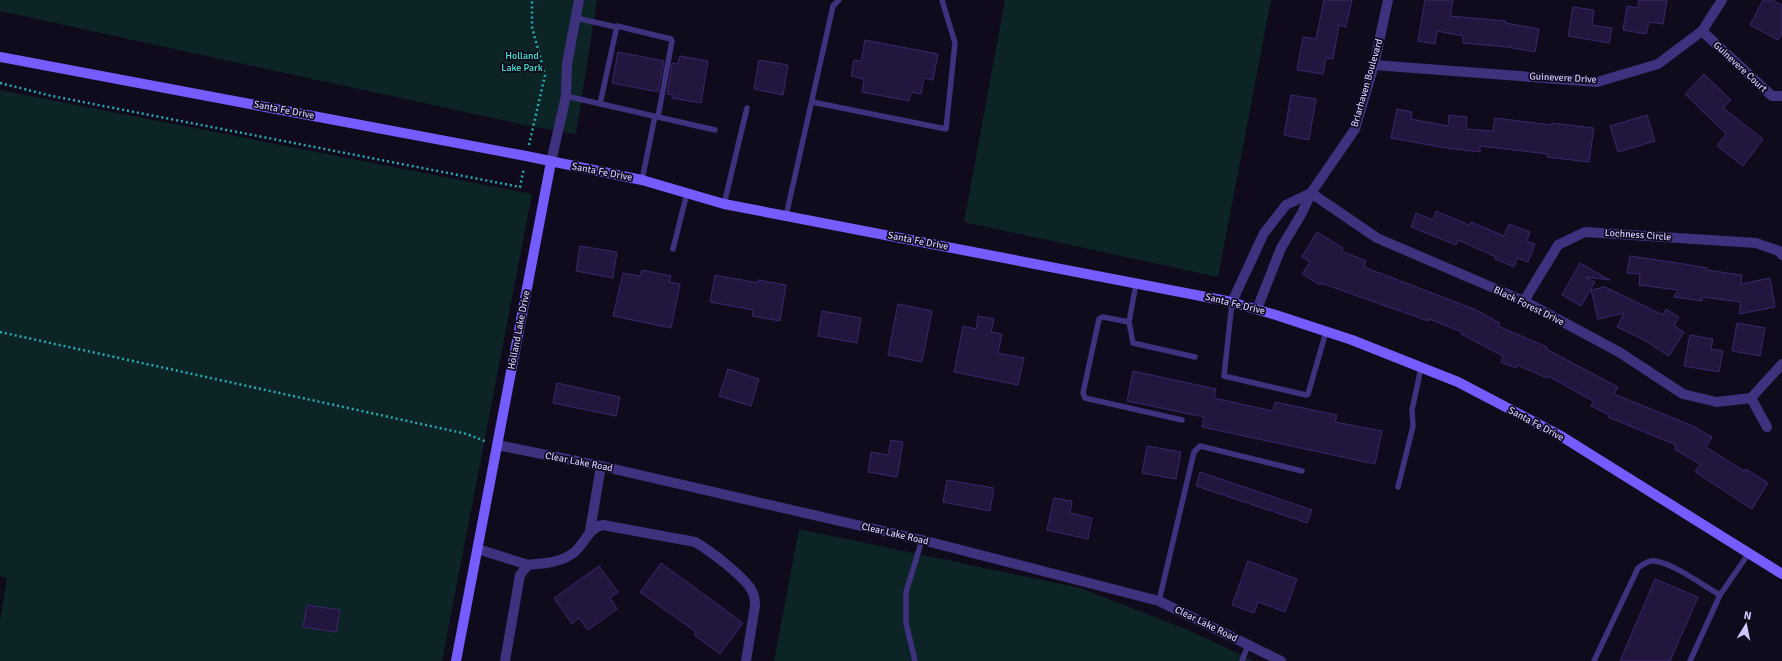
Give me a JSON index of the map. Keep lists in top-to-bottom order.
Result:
{
  "streets": {
    "main road": ["Santa Fe Drive", "Holland Lake Drive"],
    "street": [
      "Guinevere Court",
      "Guinevere Drive",
      "Briarhaven Boulevard",
      "Lochness Circle",
      "Black Forest Drive",
      "Clear Lake Road"
    ]
  },
  "crossings": [
    ["Guinevere Court", "Guinevere Drive"],
    ["Guinevere Drive", "Briarhaven Boulevard"],
    ["Briarhaven Boulevard", "Santa Fe Drive"],
    ["Briarhaven Boulevard", "Black Forest Drive"],
    ["Santa Fe Drive", "Holland Lake Drive"],
    ["Lochness Circle", "Black Forest Drive"],
    ["Holland Lake Drive", "Clear Lake Road"]
  ],
  "parks": ["Holland Lake Park"],
  "north": "top"
}
